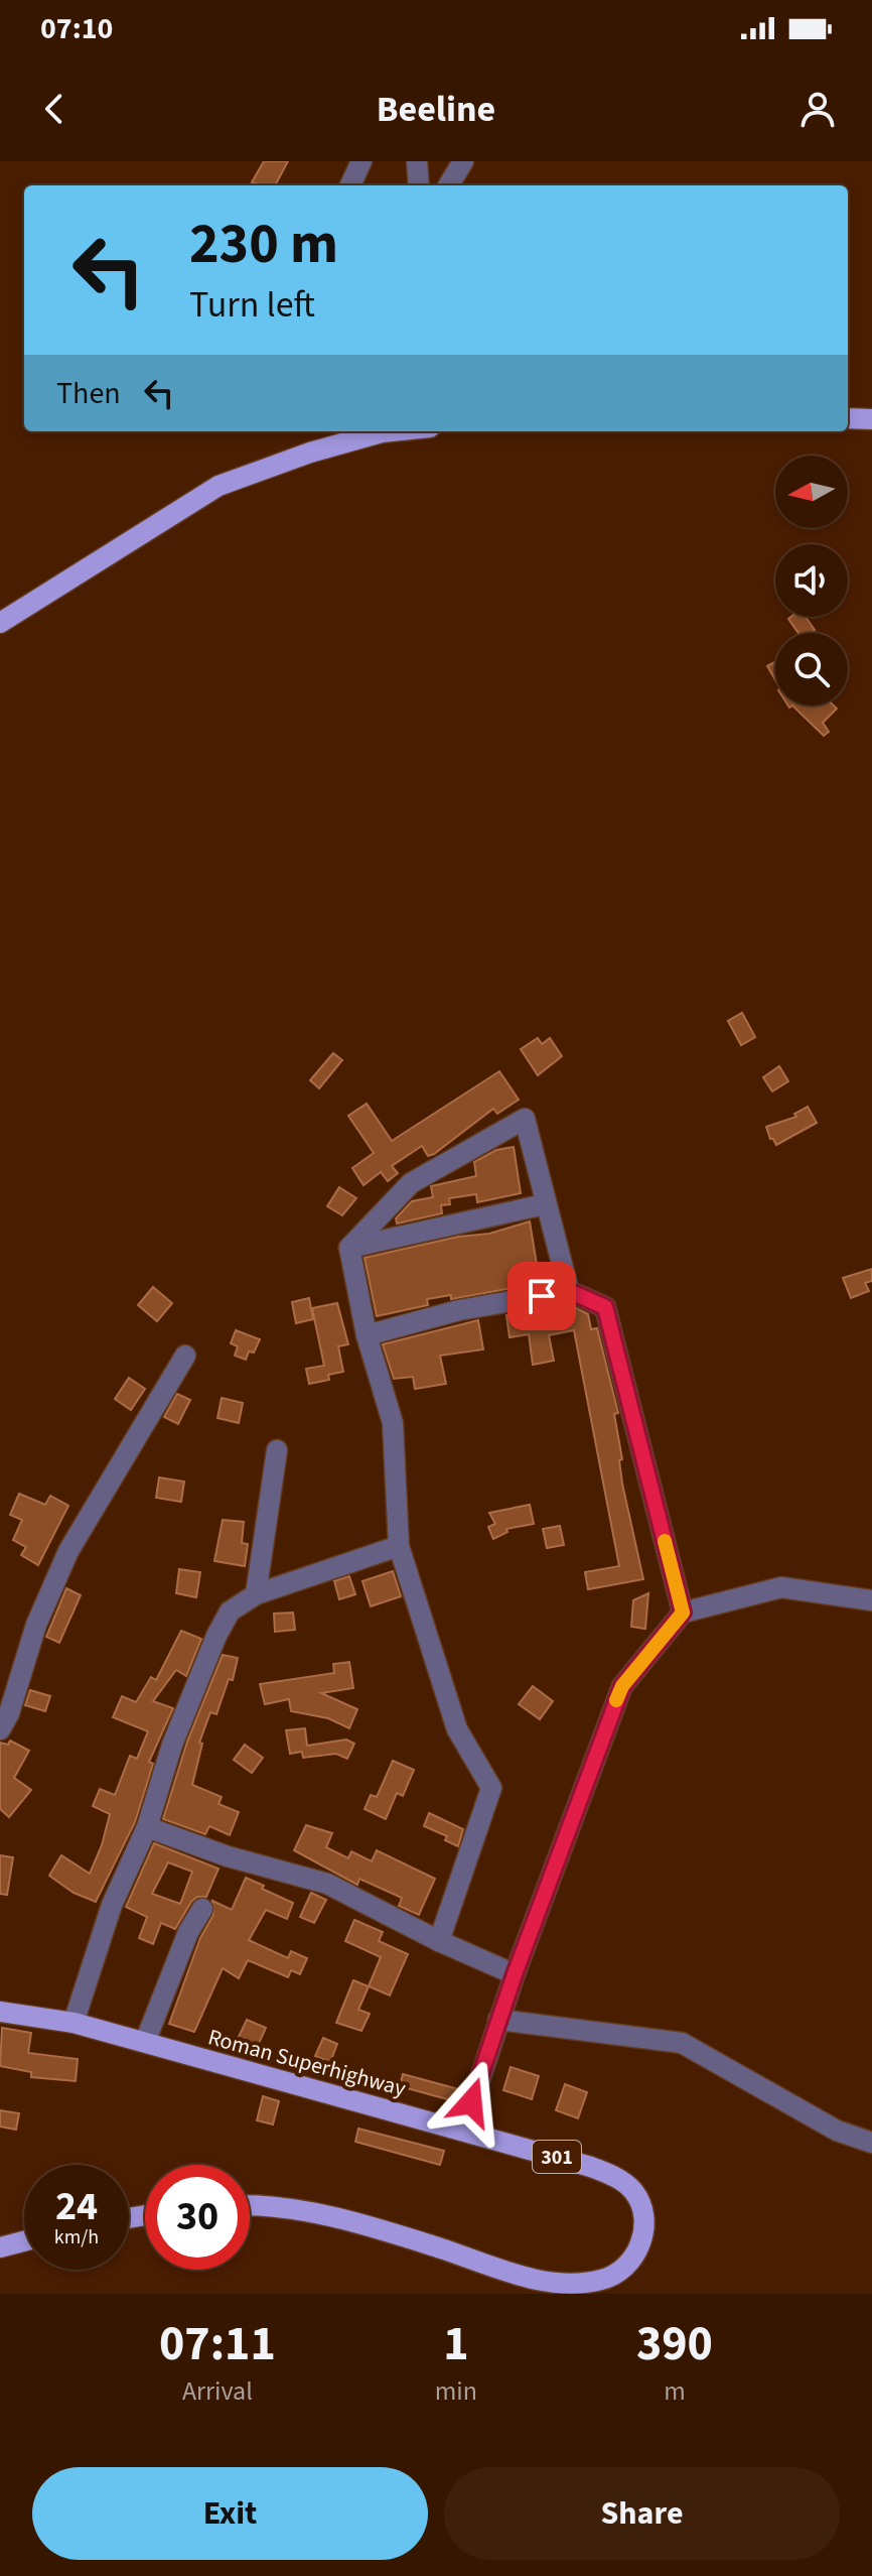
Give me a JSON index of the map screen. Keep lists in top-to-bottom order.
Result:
{
  "streets": {
    "main road": ["Roman Superhighway", "301"]
  },
  "north": "left",
  "page": {
    "status": "07:10",
    "header": "Beeline",
    "turn": ["230 m", "Turn left"],
    "then": "Then",
    "speed": "24 km/h",
    "limit": "30",
    "eta": [
      "07:11",
      "Arrival",
      "1",
      "min",
      "390",
      "m"
    ],
    "buttons": ["Exit", "Share"]
  }
}
